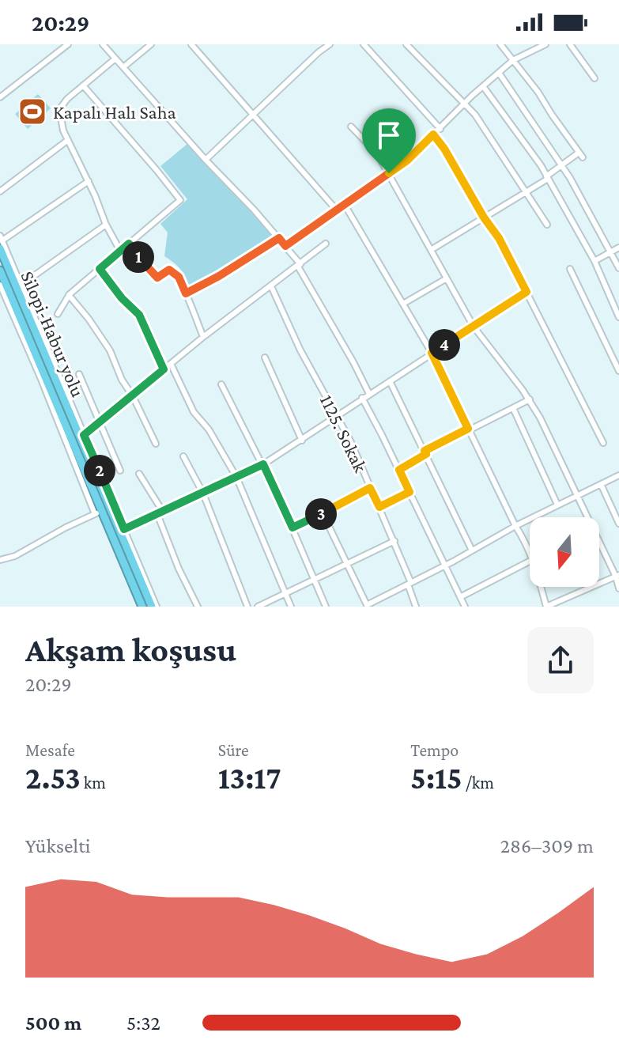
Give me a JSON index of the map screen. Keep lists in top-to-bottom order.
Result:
{
  "streets": {
    "highway": ["Silopi-Habur yolu"],
    "street": ["1125. Sokak"]
  },
  "places": {
    "sports": ["Kapalı Halı Saha"]
  },
  "north": "bottom",
  "page": {
    "status": "20:29",
    "pins": [
      "1",
      "4",
      "2",
      "3"
    ],
    "heading": ["Akşam koşusu", "20:29"],
    "stats": [
      ["Mesafe", "2.53 km"],
      ["Süre", "13:17"],
      ["Tempo", "5:15 /km"]
    ],
    "chart": ["Yükselti", "286–309 m"],
    "list": [
      {
        "name": "500 m",
        "note": "5:32"
      }
    ]
  }
}
